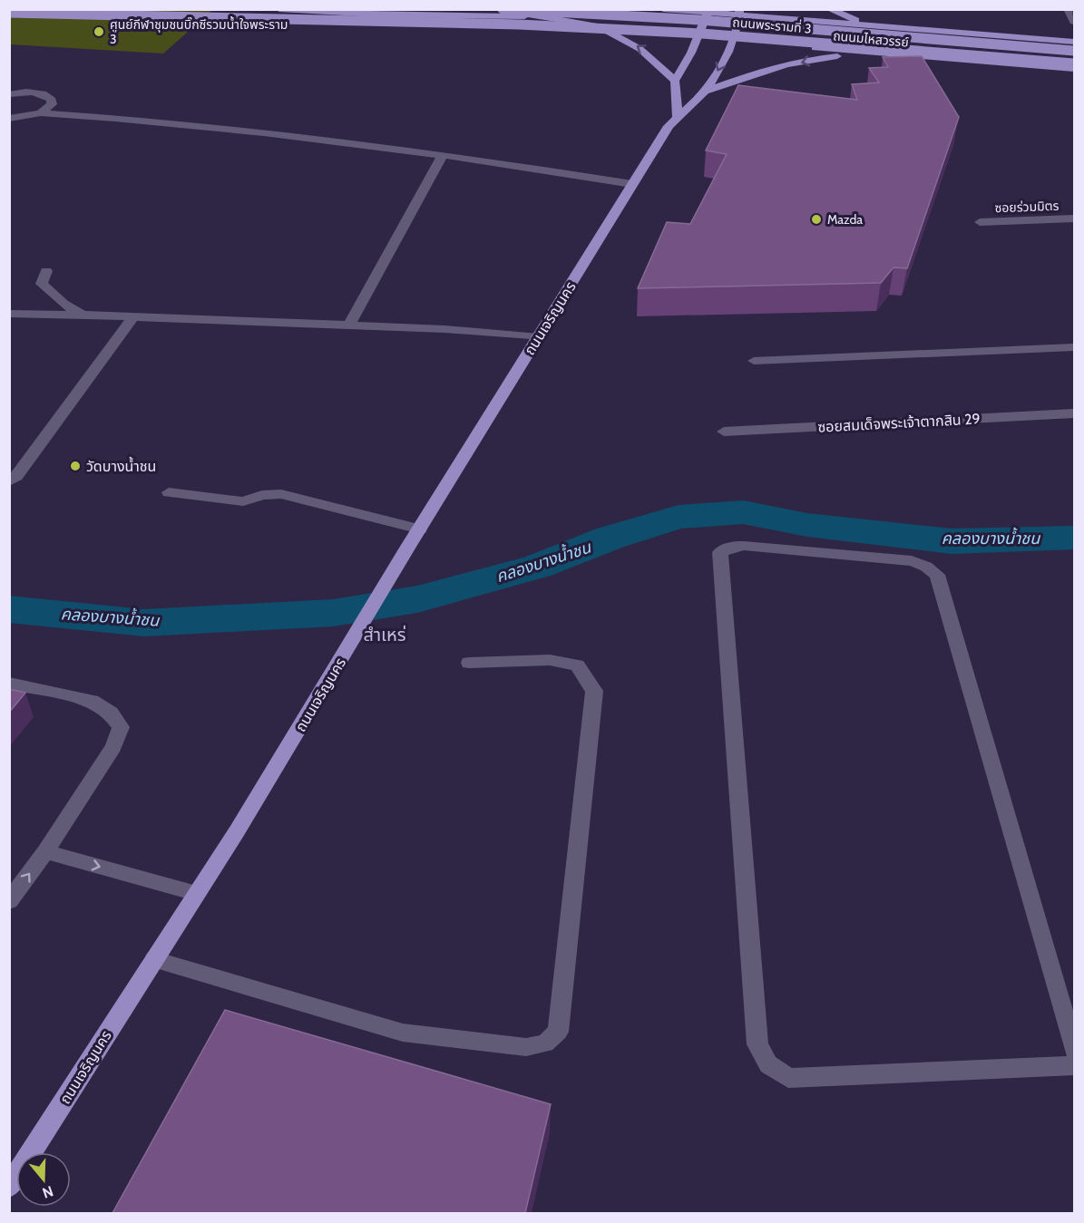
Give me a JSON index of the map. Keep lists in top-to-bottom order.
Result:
{
  "streets": {
    "main road": ["ถนนพระรามที่ 3", "ถนนมไหสวรรย์", "ถนนเจริญนคร"],
    "street": ["ซอยร่วมมิตร", "ซอยสมเด็จพระเจ้าตากสิน 29"]
  },
  "crossings": [
    ["ถนนพระรามที่ 3", "ถนนมไหสวรรย์"],
    ["ถนนมไหสวรรย์", "ถนนเจริญนคร"]
  ],
  "districts": ["สำเหร่"],
  "water": ["คลองบางน้ำชน"],
  "places": ["ศูนย์กีฬาชุมชนบิ๊กซีรวมน้ำใจพระราม 3", "Mazda", "วัดบางน้ำชน"],
  "north": "bottom"
}
